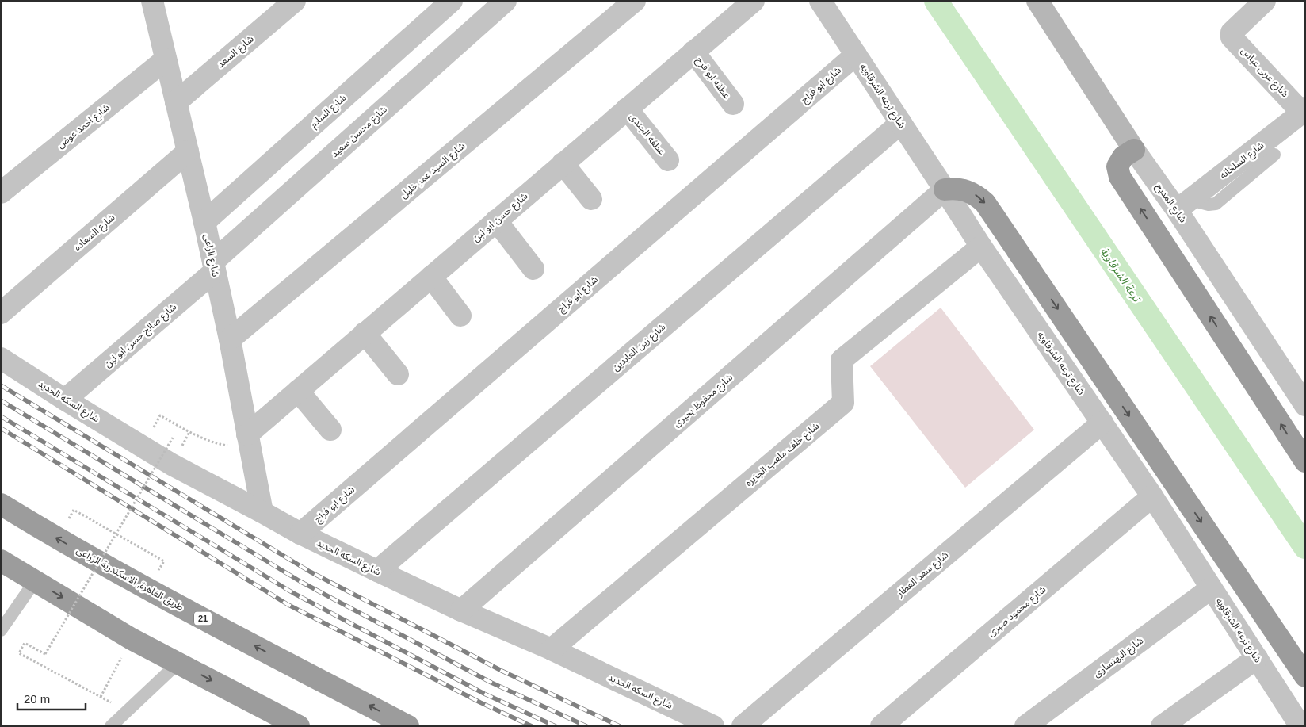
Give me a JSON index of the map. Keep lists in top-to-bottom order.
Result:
{
  "streets": {
    "highway": ["طريق القاهرة, الاسكندرية الزراعى", "21"],
    "main road": ["شارع المديح"],
    "street": [
      "شارع السعد",
      "شارع عربى عباس",
      "عطفه ابو فرج",
      "شارع ابو فراج",
      "شارع ترعه الشرقاويه",
      "شارع السلام",
      "شارع احمد عوض",
      "شارع محسن سعيد",
      "عطفه الجندى",
      "شارع السلخانه",
      "شارع السيد عمر خليل",
      "شارع حسن ابو لبن",
      "شارع السعاده",
      "شارع الراعى",
      "شارع صالح حسن ابو لبن",
      "شارع زين العابدين",
      "شارع محفوظ بحيرى",
      "شارع السكه الحديد",
      "شارع خلف ملعب الجزيره",
      "شارع سعد العطار",
      "شارع محمود صبرى",
      "شارع البهنساوى"
    ]
  },
  "crossings": [
    ["شارع السعد", "شارع الراعى"],
    ["شارع عربى عباس", "شارع السلخانه"],
    ["عطفه ابو فرج", "شارع حسن ابو لبن"],
    ["شارع ابو فراج", "شارع ترعه الشرقاويه"],
    ["شارع ابو فراج", "شارع السكه الحديد"],
    ["شارع ترعه الشرقاويه", "شارع زين العابدين"],
    ["شارع ترعه الشرقاويه", "شارع محفوظ بحيرى"],
    ["شارع ترعه الشرقاويه", "شارع خلف ملعب الجزيره"],
    ["شارع ترعه الشرقاويه", "شارع سعد العطار"],
    ["شارع ترعه الشرقاويه", "شارع محمود صبرى"],
    ["شارع ترعه الشرقاويه", "شارع البهنساوى"],
    ["شارع السلام", "شارع الراعى"],
    ["شارع احمد عوض", "شارع الراعى"],
    ["شارع محسن سعيد", "شارع الراعى"],
    ["شارع محسن سعيد", "شارع صالح حسن ابو لبن"],
    ["عطفه الجندى", "شارع حسن ابو لبن"],
    ["شارع السلخانه", "شارع المديح"],
    ["شارع السيد عمر خليل", "شارع الراعى"],
    ["شارع حسن ابو لبن", "شارع الراعى"],
    ["شارع السعاده", "شارع الراعى"],
    ["شارع الراعى", "شارع صالح حسن ابو لبن"],
    ["شارع الراعى", "شارع السكه الحديد"],
    ["شارع صالح حسن ابو لبن", "شارع السكه الحديد"],
    ["شارع زين العابدين", "شارع السكه الحديد"],
    ["شارع محفوظ بحيرى", "شارع السكه الحديد"],
    ["شارع السكه الحديد", "شارع خلف ملعب الجزيره"]
  ],
  "water": ["ترعة الشرقاوية"],
  "scale_bar": "20 m"
}
